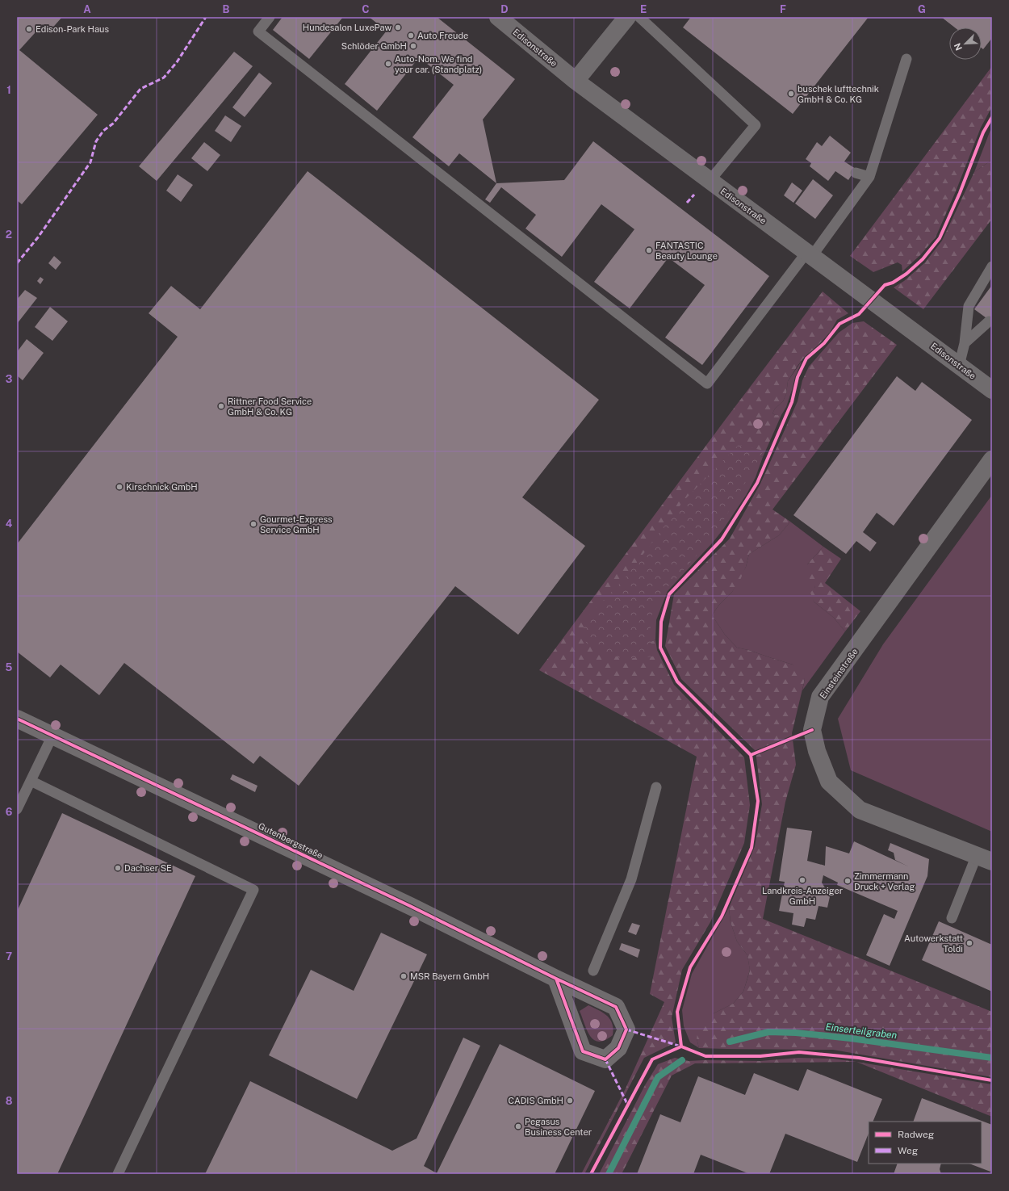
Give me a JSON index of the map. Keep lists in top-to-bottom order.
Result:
{
  "streets": {
    "street": ["Edisonstraße", "Einsteinstraße", "Gutenbergstraße"]
  },
  "water": ["Einserteilgraben"],
  "places": [
    "Hundesalon LuxePaw",
    "Edison-Park Haus",
    "Auto Freude",
    "Schlöder GmbH",
    "Auto-Nom. We find your car. (Standplatz)",
    "buschek lufttechnik GmbH & Co. KG",
    "FANTASTIC Beauty Lounge",
    "Rittner Food Service GmbH & Co. KG",
    "Kirschnick GmbH",
    "Gourmet-Express Service GmbH",
    "Dachser SE",
    "Landkreis-Anzeiger GmbH",
    "Zimmermann Druck + Verlag",
    "Autowerkstatt Toldi",
    "MSR Bayern GmbH",
    "CADIS GmbH",
    "Pegasus Business Center"
  ],
  "legend": ["Radweg", "Weg"],
  "north": "bottom left",
  "grid": {
    "columns": [
      "A",
      "B",
      "C",
      "D",
      "E",
      "F",
      "G"
    ],
    "rows": [
      "1",
      "2",
      "3",
      "4",
      "5",
      "6",
      "7",
      "8"
    ]
  }
}
